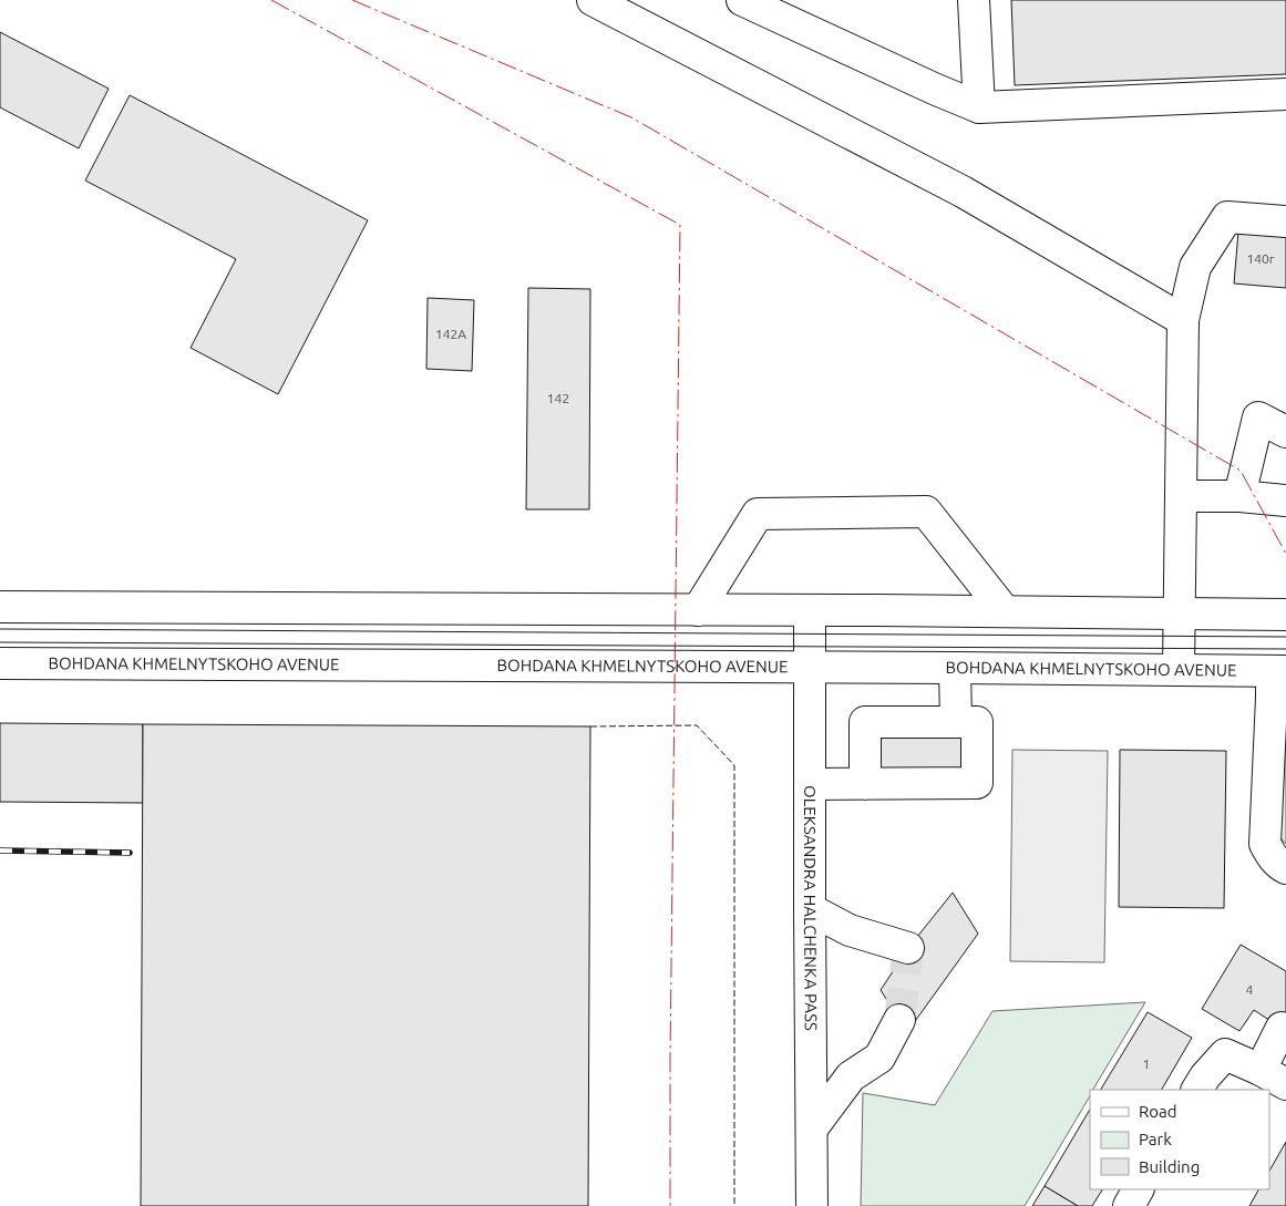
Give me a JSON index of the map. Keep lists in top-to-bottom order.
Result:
{
  "streets": {
    "main road": ["BOHDANA KHMELNYTSKOHO AVENUE", "OLEKSANDRA HALCHENKA PASS"]
  },
  "crossings": [
    ["BOHDANA KHMELNYTSKOHO AVENUE", "OLEKSANDRA HALCHENKA PASS"]
  ],
  "house_numbers": [
    "140г",
    "142А",
    "142",
    "4",
    "1"
  ],
  "legend": ["Road", "Park", "Building"]
}
